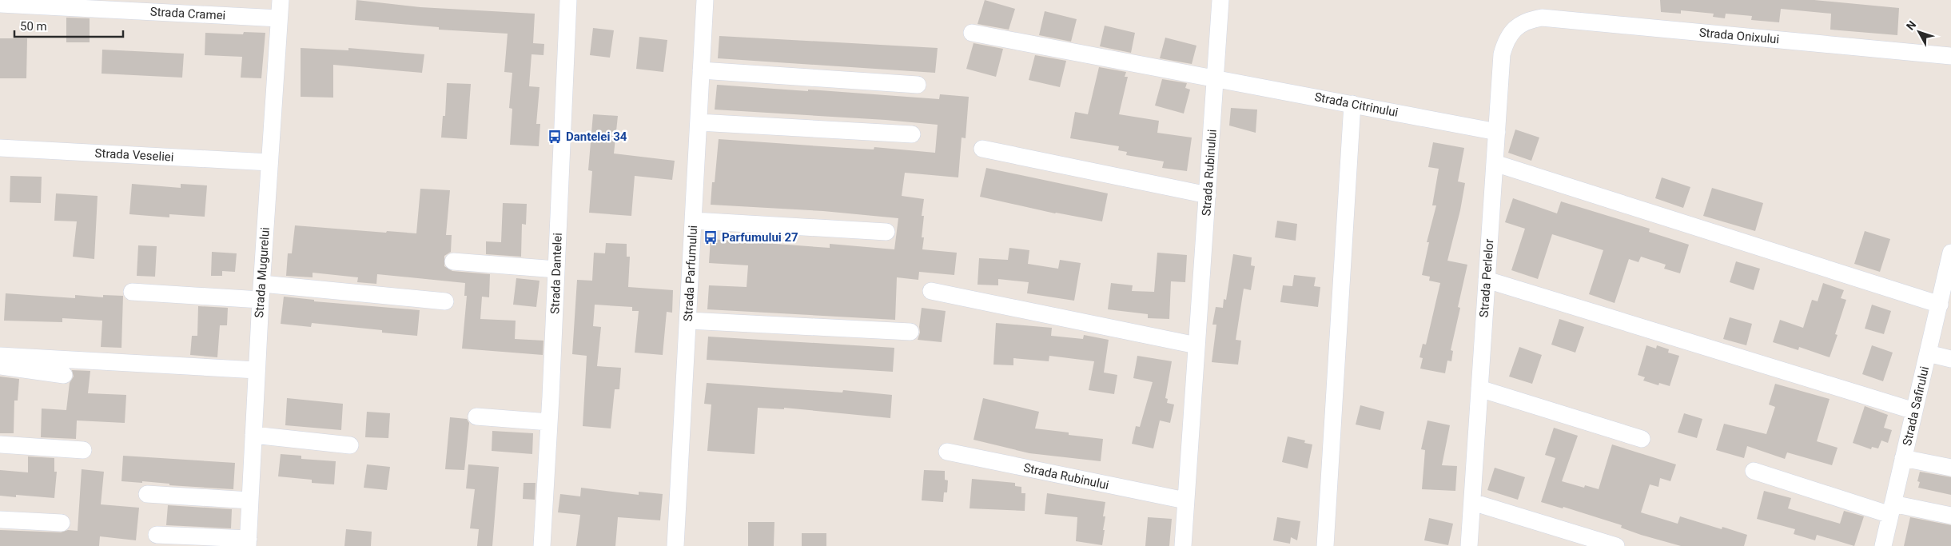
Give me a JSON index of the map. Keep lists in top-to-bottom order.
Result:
{
  "streets": {
    "street": [
      "Strada Cramei",
      "Strada Onixului",
      "Strada Citrinului",
      "Strada Veseliei",
      "Strada Rubinului",
      "Strada Mugurelui",
      "Strada Dantelei",
      "Strada Parfumului",
      "Strada Perlelor",
      "Strada Safirului"
    ]
  },
  "crossings": [
    ["Strada Cramei", "Strada Mugurelui"],
    ["Strada Onixului", "Strada Perlelor"],
    ["Strada Citrinului", "Strada Rubinului"],
    ["Strada Citrinului", "Strada Perlelor"],
    ["Strada Veseliei", "Strada Mugurelui"]
  ],
  "places": {
    "bus stop": ["Dantelei 34", "Parfumului 27"]
  },
  "scale_bar": "50 m",
  "north": "top left"
}
